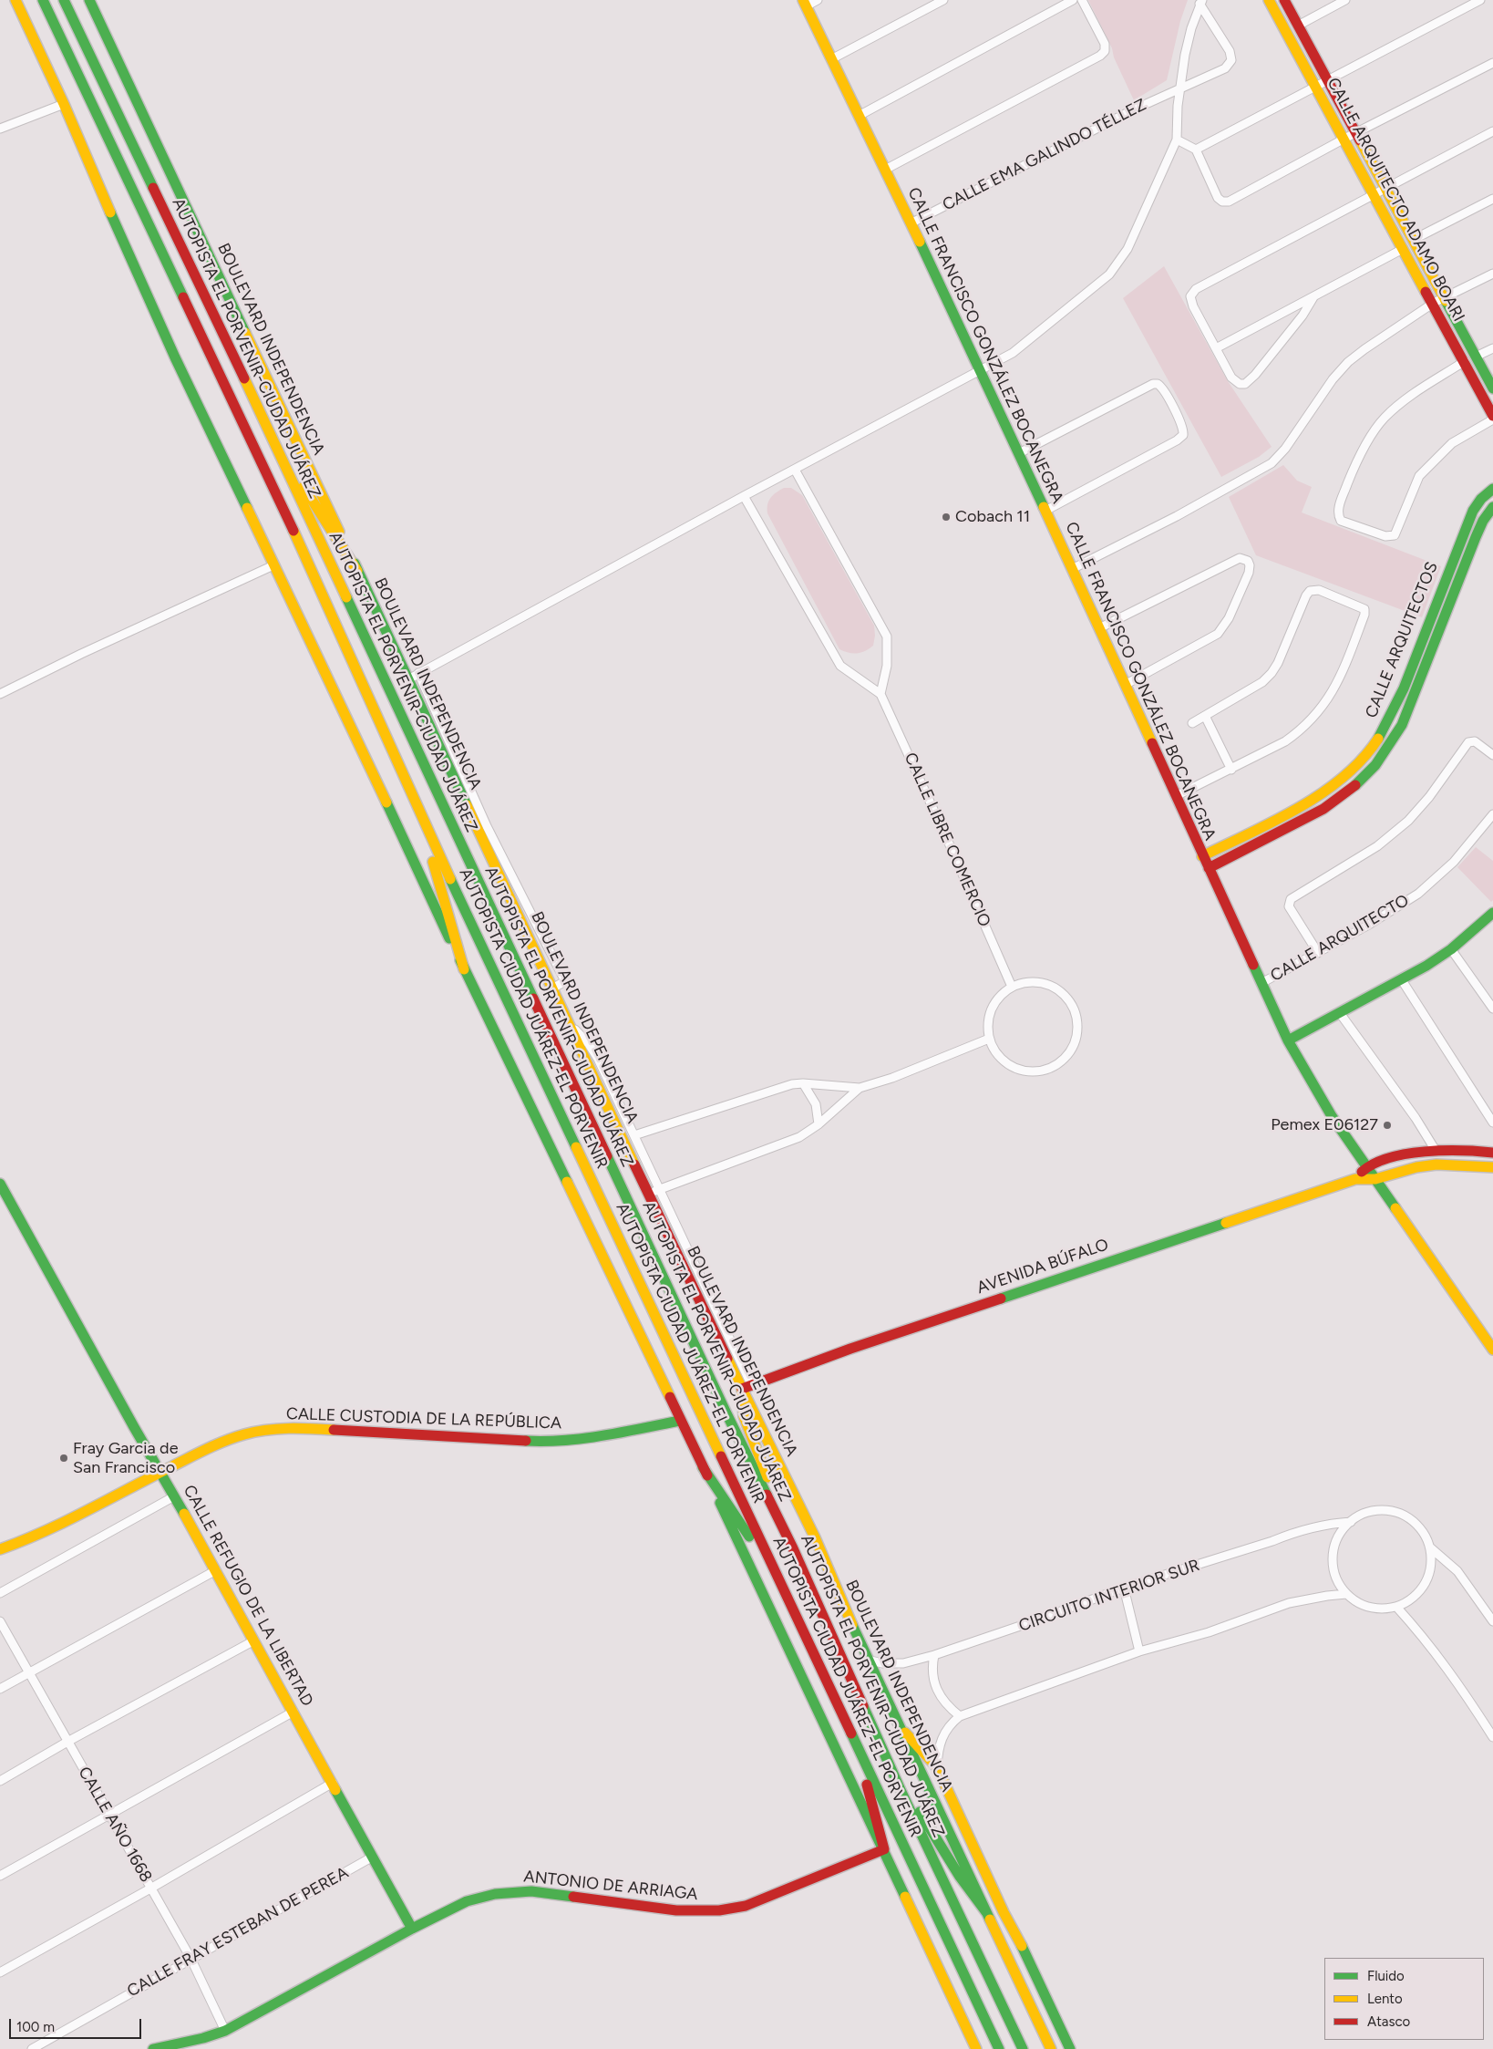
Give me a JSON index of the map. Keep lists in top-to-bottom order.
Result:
{
  "streets": {
    "main road": [
      "CALLE ARQUITECTO ADAMO BOARI",
      "CALLE FRANCISCO GONZÁLEZ BOCANEGRA",
      "AUTOPISTA EL PORVENIR-CIUDAD JUÁREZ",
      "BOULEVARD INDEPENDENCIA",
      "CALLE ARQUITECTOS",
      "AUTOPISTA CIUDAD JUÁREZ-EL PORVENIR",
      "AVENIDA BÚFALO",
      "CALLE CUSTODIA DE LA REPÚBLICA",
      "CALLE REFUGIO DE LA LIBERTAD",
      "ANTONIO DE ARRIAGA"
    ],
    "street": [
      "CALLE EMA GALINDO TÉLLEZ",
      "CALLE LIBRE COMERCIO",
      "CALLE ARQUITECTO",
      "CIRCUITO INTERIOR SUR",
      "CALLE AÑO 1668",
      "CALLE FRAY ESTEBAN DE PEREA"
    ]
  },
  "crossings": [
    ["CALLE EMA GALINDO TÉLLEZ", "CALLE FRANCISCO GONZÁLEZ BOCANEGRA"],
    ["CALLE FRANCISCO GONZÁLEZ BOCANEGRA", "CALLE ARQUITECTOS"],
    ["CALLE FRANCISCO GONZÁLEZ BOCANEGRA", "CALLE ARQUITECTO"],
    ["CALLE FRANCISCO GONZÁLEZ BOCANEGRA", "AVENIDA BÚFALO"],
    ["BOULEVARD INDEPENDENCIA", "AVENIDA BÚFALO"],
    ["BOULEVARD INDEPENDENCIA", "CIRCUITO INTERIOR SUR"],
    ["CALLE CUSTODIA DE LA REPÚBLICA", "CALLE REFUGIO DE LA LIBERTAD"],
    ["CALLE REFUGIO DE LA LIBERTAD", "ANTONIO DE ARRIAGA"],
    ["CALLE REFUGIO DE LA LIBERTAD", "CALLE FRAY ESTEBAN DE PEREA"],
    ["CALLE AÑO 1668", "ANTONIO DE ARRIAGA"],
    ["CALLE AÑO 1668", "CALLE FRAY ESTEBAN DE PEREA"]
  ],
  "places": ["Cobach 11", "Pemex E06127", "Fray Garcia de San Francisco"],
  "legend": ["Fluido", "Lento", "Atasco"],
  "scale_bar": "100 m"
}
